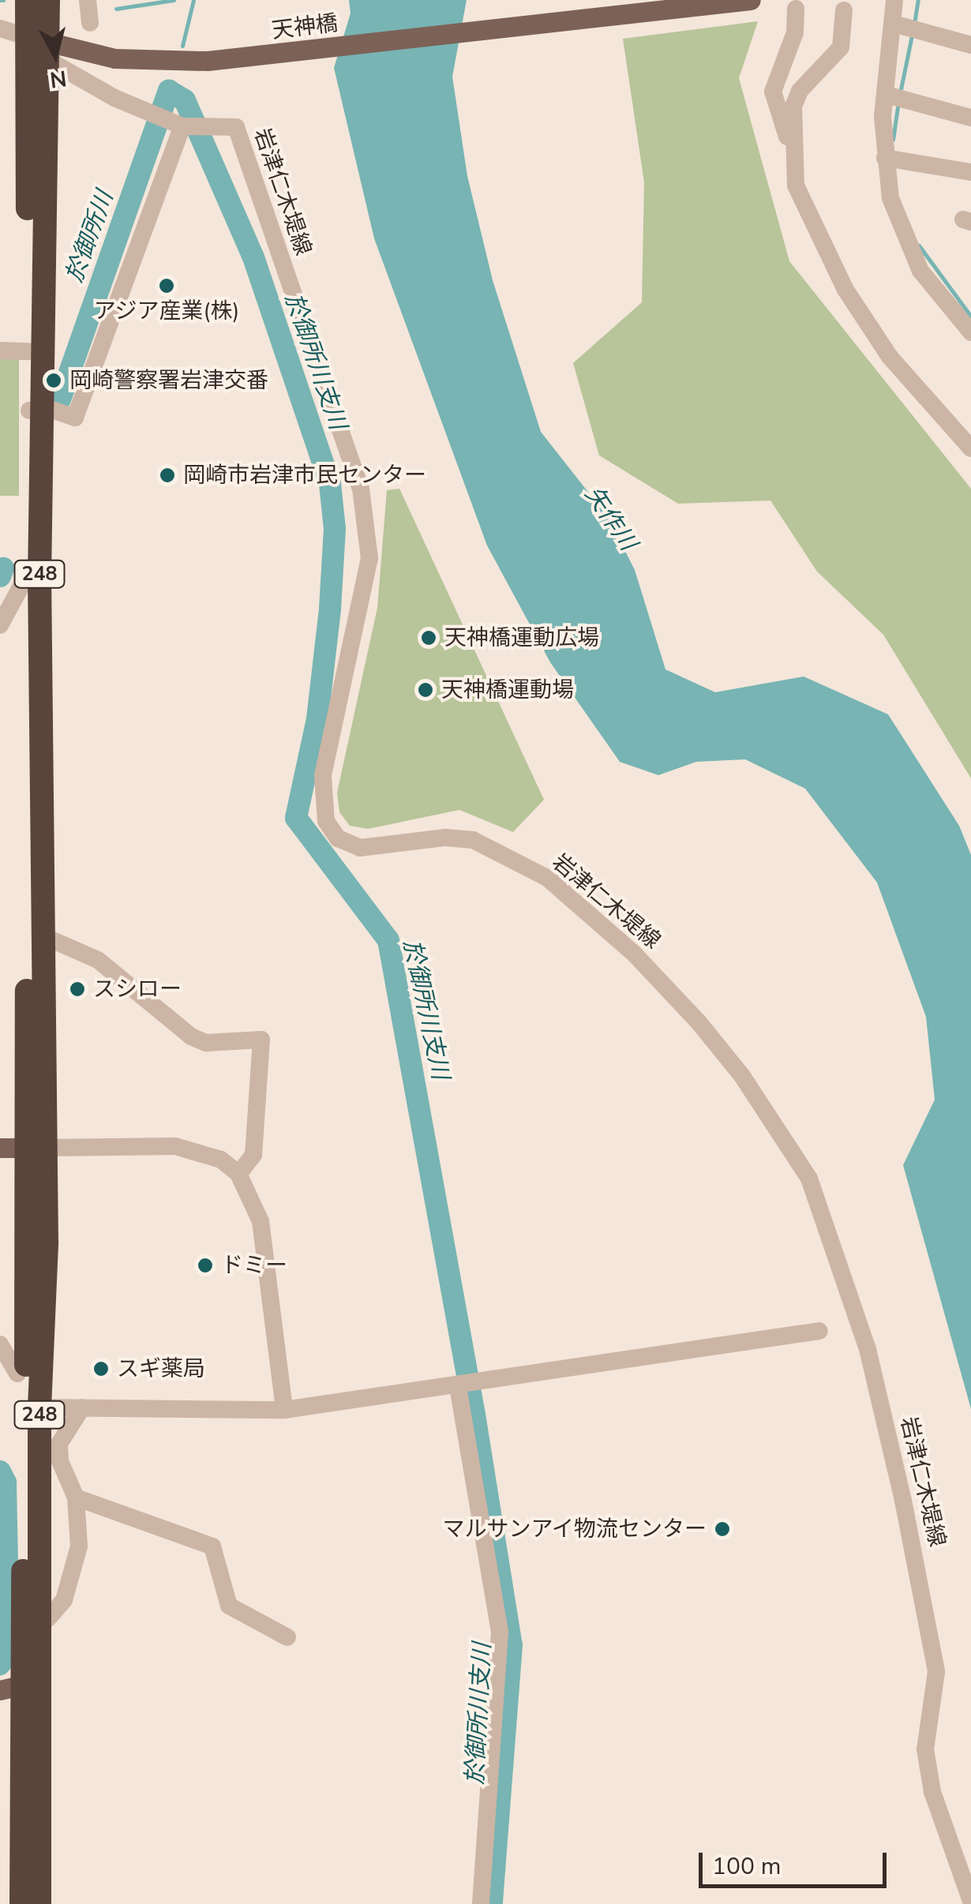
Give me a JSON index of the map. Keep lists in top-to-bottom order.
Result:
{
  "streets": {
    "highway": ["248"],
    "main road": ["天神橋"],
    "street": ["岩津仁木堤線"]
  },
  "crossings": [
    ["天神橋", "248"]
  ],
  "water": ["於御所川", "於御所川支川", "矢作川"],
  "places": [
    "アジア産業(株)",
    "岡崎警察署岩津交番",
    "岡崎市岩津市民センター",
    "天神橋運動広場",
    "天神橋運動場",
    "スシロー",
    "ドミー",
    "スギ薬局",
    "マルサンアイ物流センター"
  ],
  "scale_bar": "100 m",
  "north": "bottom"
}
